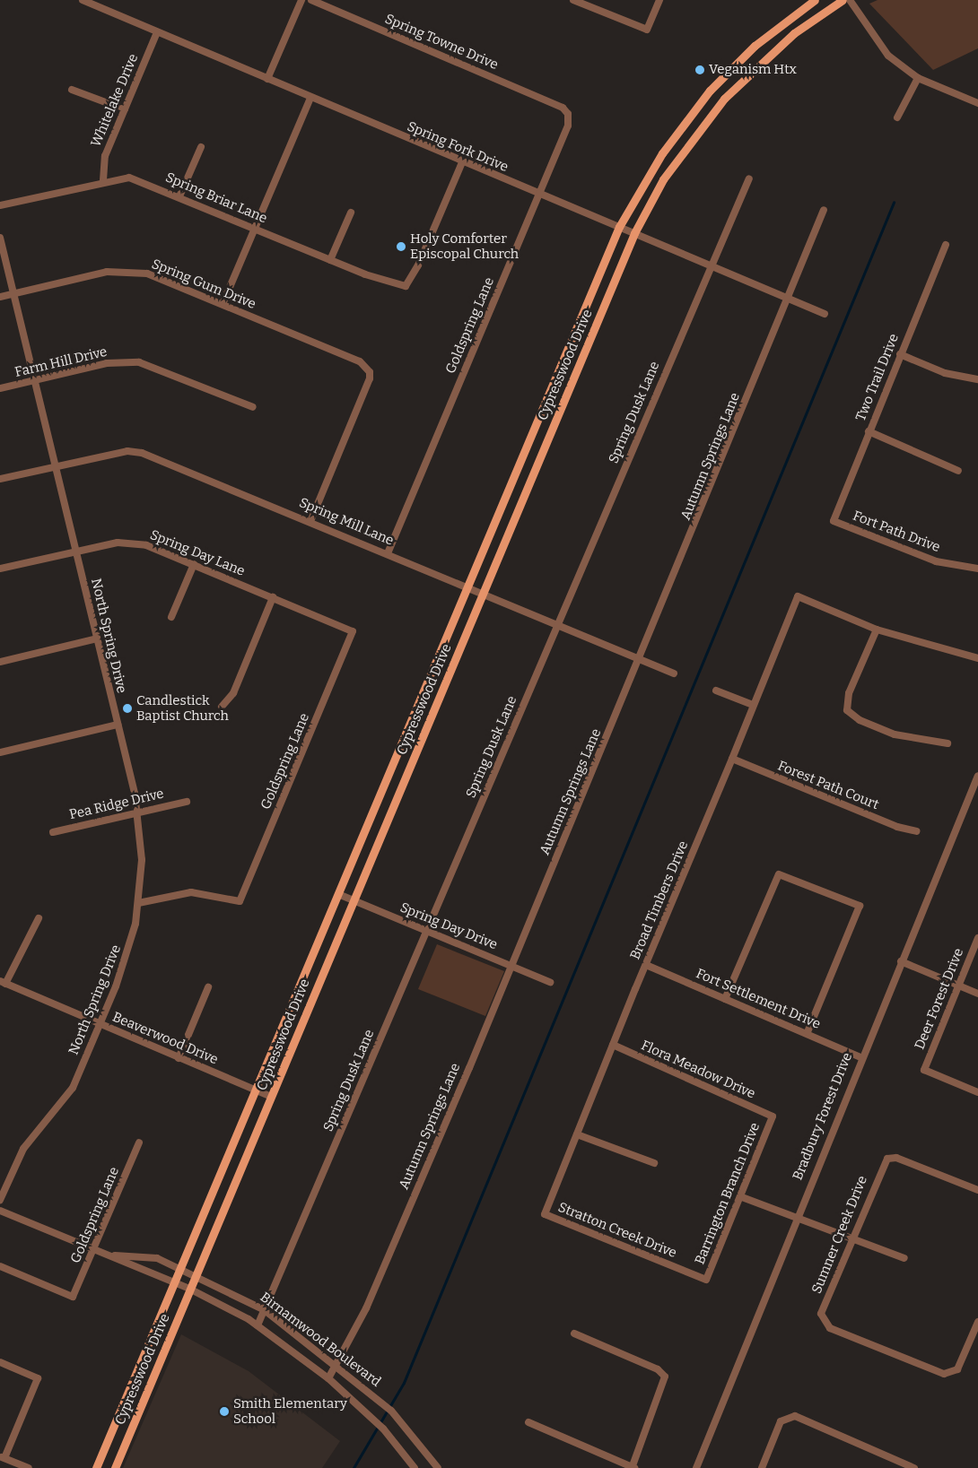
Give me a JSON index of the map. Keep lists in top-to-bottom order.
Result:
{
  "streets": {
    "main road": ["Cypresswood Drive"],
    "street": [
      "Spring Towne Drive",
      "Whitelake Drive",
      "Spring Fork Drive",
      "Spring Briar Lane",
      "Spring Gum Drive",
      "Goldspring Lane",
      "Farm Hill Drive",
      "Two Trail Drive",
      "Spring Dusk Lane",
      "Autumn Springs Lane",
      "Spring Mill Lane",
      "Fort Path Drive",
      "Spring Day Lane",
      "North Spring Drive",
      "Forest Path Court",
      "Pea Ridge Drive",
      "Broad Timbers Drive",
      "Spring Day Drive",
      "Fort Settlement Drive",
      "Deer Forest Drive",
      "Beaverwood Drive",
      "Flora Meadow Drive",
      "Bradbury Forest Drive",
      "Barrington Branch Drive",
      "Stratton Creek Drive",
      "Sumner Creek Drive",
      "Birnamwood Boulevard"
    ]
  },
  "crossings": [
    ["Spring Towne Drive", "Goldspring Lane"],
    ["Whitelake Drive", "Spring Fork Drive"],
    ["Whitelake Drive", "Spring Briar Lane"],
    ["Spring Fork Drive", "Spring Briar Lane"],
    ["Spring Fork Drive", "Goldspring Lane"],
    ["Spring Fork Drive", "Cypresswood Drive"],
    ["Spring Fork Drive", "Spring Dusk Lane"],
    ["Spring Fork Drive", "Autumn Springs Lane"],
    ["Spring Gum Drive", "Spring Mill Lane"],
    ["Spring Gum Drive", "North Spring Drive"],
    ["Goldspring Lane", "Spring Mill Lane"],
    ["Goldspring Lane", "Spring Day Lane"],
    ["Goldspring Lane", "North Spring Drive"],
    ["Goldspring Lane", "Birnamwood Boulevard"],
    ["Farm Hill Drive", "North Spring Drive"],
    ["Cypresswood Drive", "Spring Mill Lane"],
    ["Cypresswood Drive", "Spring Day Drive"],
    ["Cypresswood Drive", "Beaverwood Drive"],
    ["Cypresswood Drive", "Birnamwood Boulevard"],
    ["Two Trail Drive", "Fort Path Drive"],
    ["Spring Dusk Lane", "Spring Mill Lane"],
    ["Spring Dusk Lane", "Spring Day Drive"],
    ["Spring Dusk Lane", "Birnamwood Boulevard"],
    ["Autumn Springs Lane", "Spring Mill Lane"],
    ["Autumn Springs Lane", "Spring Day Drive"],
    ["Autumn Springs Lane", "Birnamwood Boulevard"],
    ["Spring Mill Lane", "North Spring Drive"],
    ["Spring Day Lane", "North Spring Drive"],
    ["North Spring Drive", "Pea Ridge Drive"],
    ["North Spring Drive", "Beaverwood Drive"],
    ["Forest Path Court", "Broad Timbers Drive"],
    ["Broad Timbers Drive", "Fort Settlement Drive"],
    ["Broad Timbers Drive", "Flora Meadow Drive"],
    ["Broad Timbers Drive", "Stratton Creek Drive"],
    ["Fort Settlement Drive", "Bradbury Forest Drive"],
    ["Flora Meadow Drive", "Barrington Branch Drive"],
    ["Barrington Branch Drive", "Stratton Creek Drive"]
  ],
  "places": [
    "Veganism Htx",
    "Holy Comforter Episcopal Church",
    "Candlestick Baptist Church",
    "Smith Elementary School"
  ]
}
